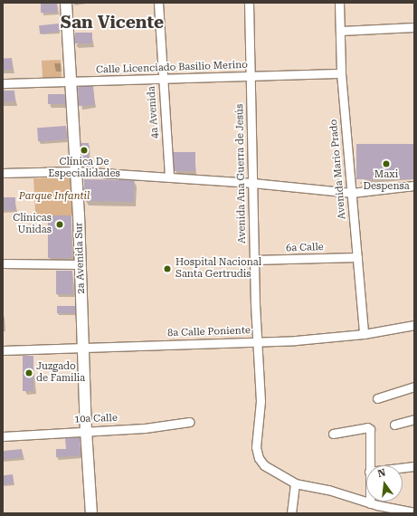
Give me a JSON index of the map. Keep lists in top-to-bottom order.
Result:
{
  "streets": {
    "main road": ["2a Avenida Sur"],
    "street": [
      "Calle Licenciado Basilio Merino",
      "4a Avenida",
      "Avenida Mario Prado",
      "Avenida Ana Guerra de Jesús",
      "6a Calle",
      "8a Calle Poniente",
      "10a Calle"
    ]
  },
  "crossings": [
    ["Calle Licenciado Basilio Merino", "4a Avenida"],
    ["Calle Licenciado Basilio Merino", "Avenida Mario Prado"],
    ["Calle Licenciado Basilio Merino", "Avenida Ana Guerra de Jesús"],
    ["Calle Licenciado Basilio Merino", "2a Avenida Sur"],
    ["Avenida Mario Prado", "6a Calle"],
    ["Avenida Mario Prado", "8a Calle Poniente"],
    ["Avenida Ana Guerra de Jesús", "6a Calle"],
    ["Avenida Ana Guerra de Jesús", "8a Calle Poniente"],
    ["2a Avenida Sur", "8a Calle Poniente"],
    ["2a Avenida Sur", "10a Calle"]
  ],
  "districts": ["San Vicente"],
  "parks": ["Parque Infantil"],
  "places": [
    "Clínica De Especialidades",
    "Maxi Despensa",
    "Clínicas Unidas",
    "Hospital Nacional Santa Gertrudis",
    "Juzgado de Familia"
  ],
  "north": "top"
}
